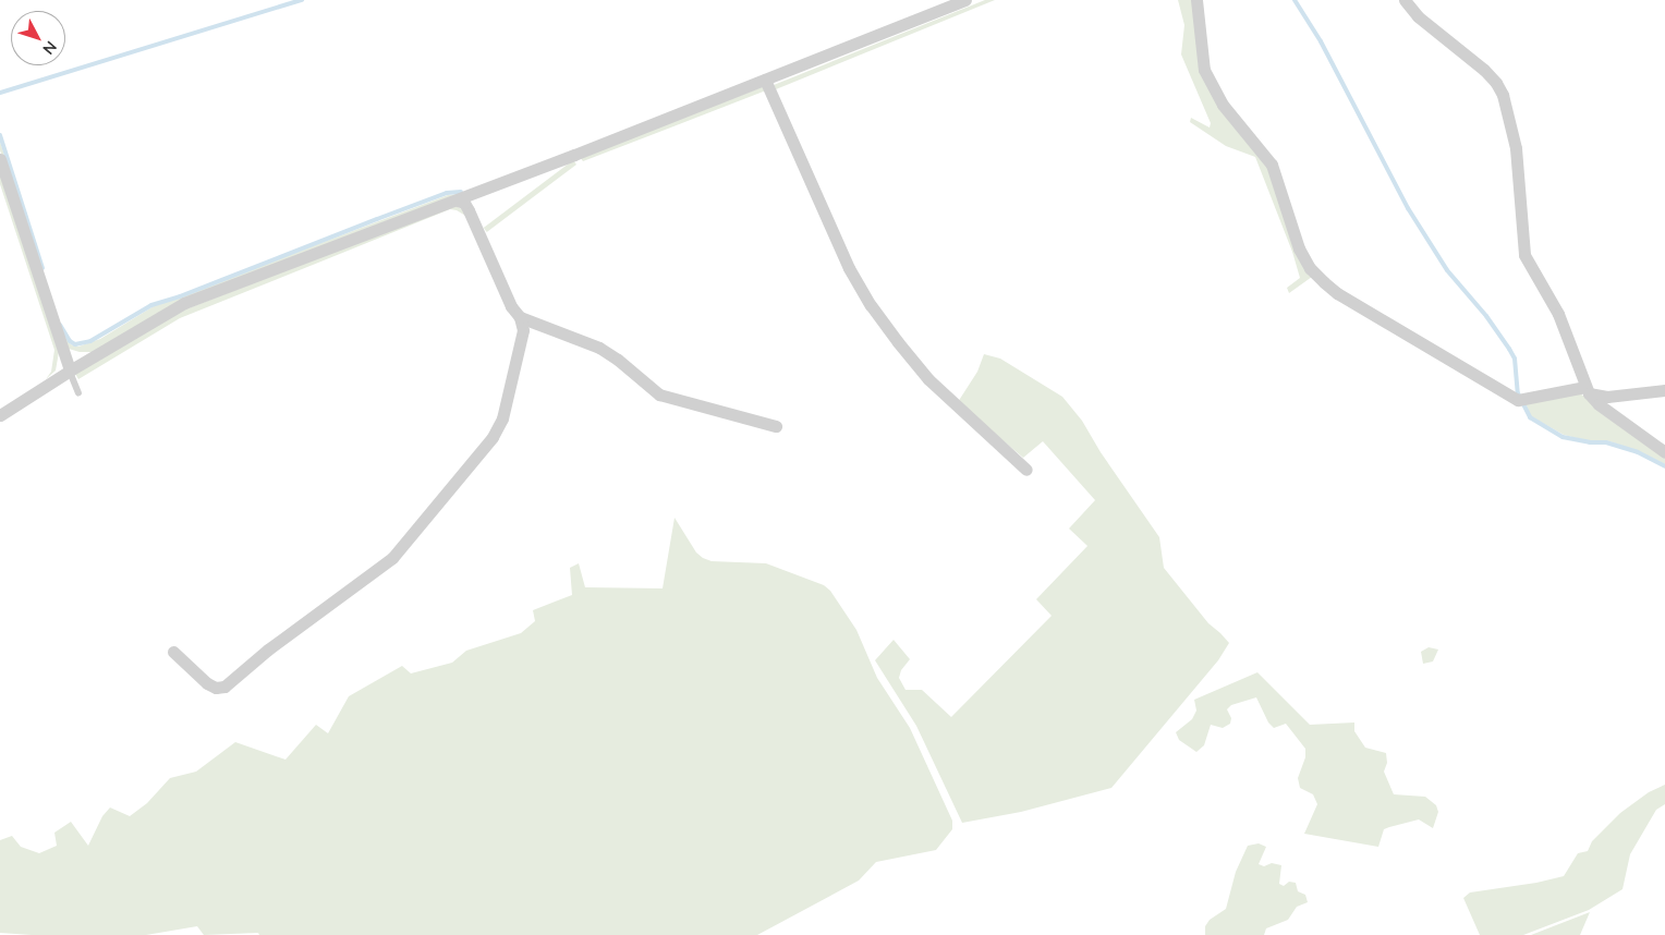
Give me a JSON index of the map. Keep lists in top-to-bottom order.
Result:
{
  "north": "bottom right"
}
